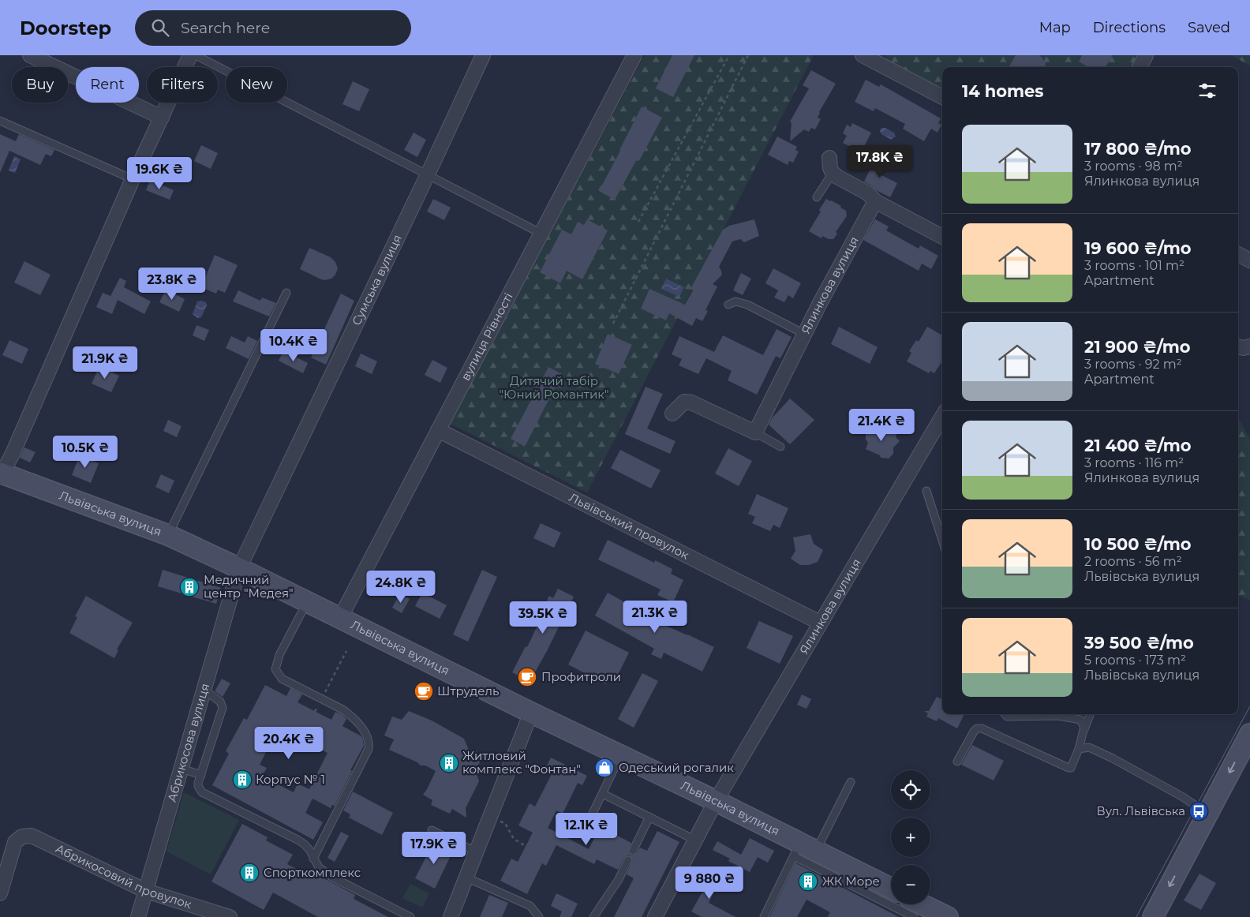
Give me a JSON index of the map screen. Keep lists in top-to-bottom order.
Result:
{
  "streets": {
    "main road": ["Львівська вулиця"],
    "street": [
      "Сумська вулиця",
      "Ялинкова вулиця",
      "вулиця Рівності",
      "Львівський провулок",
      "Абрикосова вулиця",
      "Абрикосовий провулок"
    ]
  },
  "crossings": [
    ["Сумська вулиця", "Львівська вулиця"],
    ["Сумська вулиця", "Абрикосова вулиця"],
    ["Ялинкова вулиця", "Львівська вулиця"],
    ["Ялинкова вулиця", "Львівський провулок"],
    ["вулиця Рівності", "Львівська вулиця"],
    ["вулиця Рівності", "Львівський провулок"],
    ["Львівська вулиця", "Абрикосова вулиця"],
    ["Абрикосова вулиця", "Абрикосовий провулок"]
  ],
  "parks": ["Дитячий табір \"Юний Романтик\""],
  "places": {
    "building": [
      "Медичний центр \"Медея\"",
      "Житловий комплекс \"Фонтан\"",
      "Корпус № 1",
      "Спорткомплекс",
      "ЖК Море"
    ],
    "cafe": ["Профитроли", "Штрудель"],
    "shop": ["Одеський рогалик"],
    "bus stop": ["Вул. Львівська"]
  },
  "page": {
    "header": "Doorstep",
    "search": "Search here",
    "nav": ["Map", "Directions", "Saved"],
    "chip": [
      "Buy",
      "Rent",
      "Filters",
      "New"
    ],
    "heading": "14 homes",
    "list": [
      {
        "name": "17 800 ₴/mo",
        "note": "3 rooms · 98 m² · Ялинкова вулиця"
      },
      {
        "name": "19 600 ₴/mo",
        "note": "3 rooms · 101 m² · Apartment"
      },
      {
        "name": "21 900 ₴/mo",
        "note": "3 rooms · 92 m² · Apartment"
      },
      {
        "name": "21 400 ₴/mo",
        "note": "3 rooms · 116 m² · Ялинкова вулиця"
      },
      {
        "name": "10 500 ₴/mo",
        "note": "2 rooms · 56 m² · Львівська вулиця"
      },
      {
        "name": "39 500 ₴/mo",
        "note": "5 rooms · 173 m² · Львівська вулиця"
      }
    ],
    "price": [
      "17.8K ₴",
      "19.6K ₴",
      "23.8K ₴",
      "10.4K ₴",
      "21.9K ₴",
      "21.4K ₴",
      "10.5K ₴",
      "24.8K ₴",
      "21.3K ₴",
      "39.5K ₴",
      "20.4K ₴",
      "12.1K ₴",
      "17.9K ₴",
      "9 880 ₴"
    ],
    "map_buttons": ["+", "−"]
  }
}
